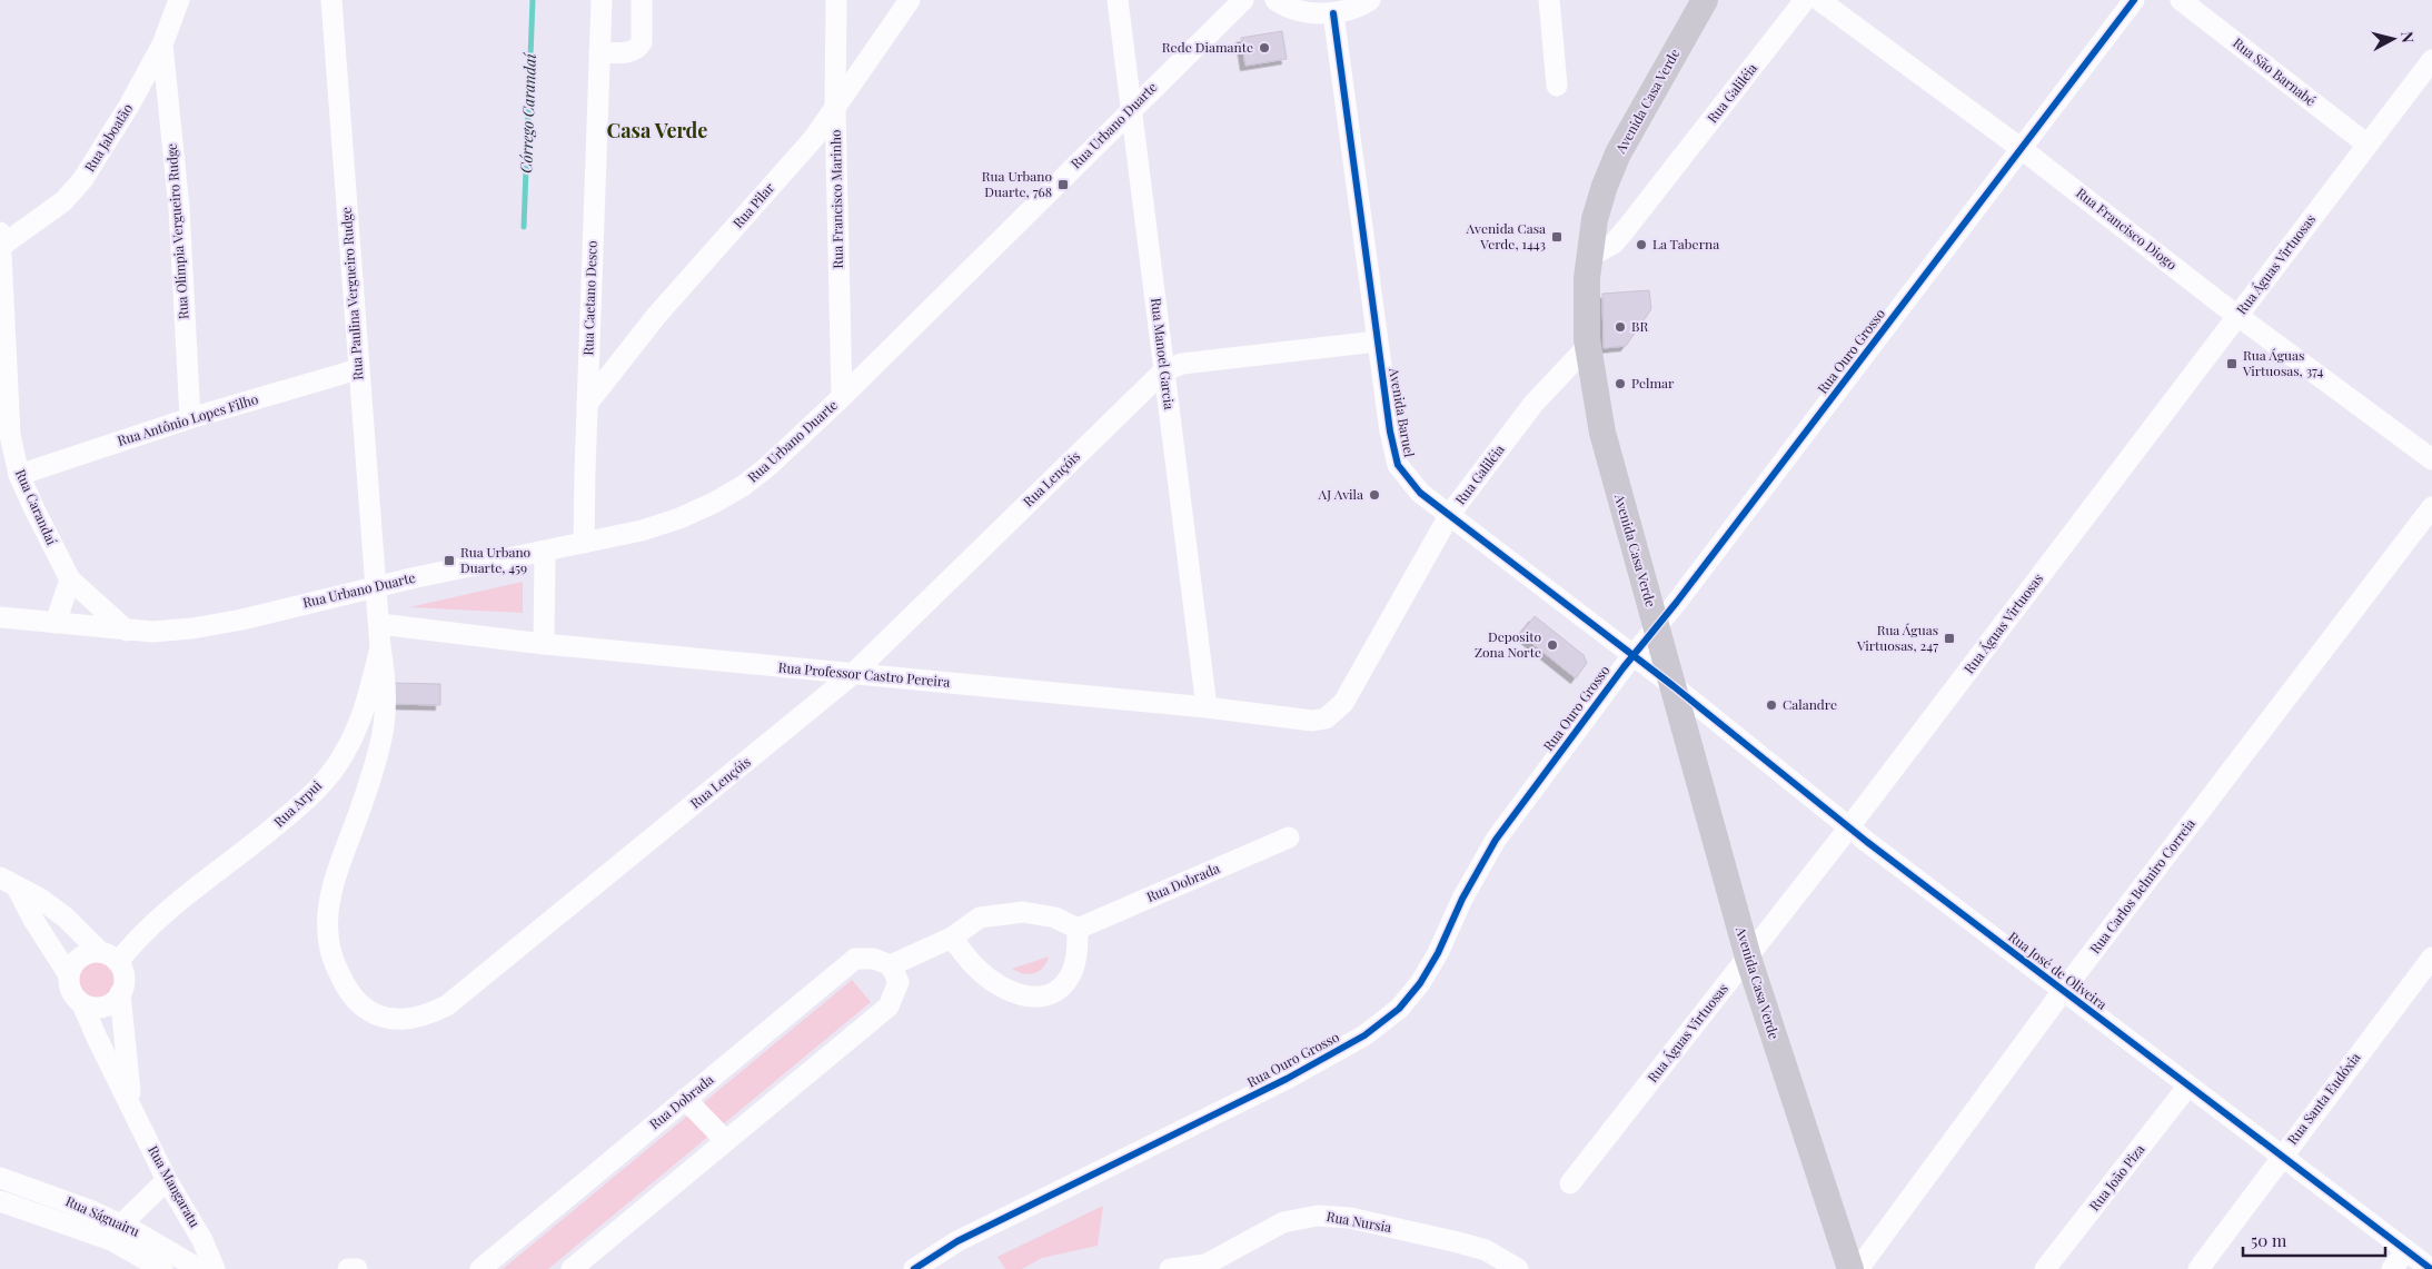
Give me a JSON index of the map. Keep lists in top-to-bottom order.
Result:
{
  "streets": {
    "main road": ["Avenida Casa Verde"],
    "street": [
      "Rua São Barnabé",
      "Rua Galiléia",
      "Rua Urbano Duarte",
      "Rua Jaboatão",
      "Rua Francisco Marinho",
      "Rua Pilar",
      "Rua Francisco Diogo",
      "Rua Olímpia Vergueiro Rudge",
      "Rua Águas Virtuosas",
      "Rua Paulina Vergueiro Rudge",
      "Rua Caetano Desco",
      "Rua Ouro Grosso",
      "Rua Manoel Garcia",
      "Avenida Baruel",
      "Rua Antônio Lopes Filho",
      "Rua Lençóis",
      "Rua Carandaí",
      "Rua Professor Castro Pereira",
      "Rua Arpui",
      "Rua Dobrada",
      "Rua Carlos Belmiro Correia",
      "Rua José de Oliveira",
      "Rua Santa Eudóxia",
      "Rua João Piza",
      "Rua Mangaratu",
      "Rua Ságuairu",
      "Rua Nursia"
    ]
  },
  "crossings": [
    ["Rua São Barnabé", "Rua Águas Virtuosas"],
    ["Rua Galiléia", "Avenida Casa Verde"],
    ["Rua Galiléia", "Avenida Baruel"],
    ["Rua Galiléia", "Rua Professor Castro Pereira"],
    ["Avenida Casa Verde", "Rua Águas Virtuosas"],
    ["Avenida Casa Verde", "Rua Ouro Grosso"],
    ["Avenida Casa Verde", "Avenida Baruel"],
    ["Avenida Casa Verde", "Rua José de Oliveira"],
    ["Rua Urbano Duarte", "Rua Francisco Marinho"],
    ["Rua Urbano Duarte", "Rua Paulina Vergueiro Rudge"],
    ["Rua Urbano Duarte", "Rua Caetano Desco"],
    ["Rua Urbano Duarte", "Rua Manoel Garcia"],
    ["Rua Urbano Duarte", "Rua Carandaí"],
    ["Rua Urbano Duarte", "Rua Arpui"],
    ["Rua Jaboatão", "Rua Olímpia Vergueiro Rudge"],
    ["Rua Jaboatão", "Rua Carandaí"],
    ["Rua Francisco Marinho", "Rua Pilar"],
    ["Rua Pilar", "Rua Caetano Desco"],
    ["Rua Francisco Diogo", "Rua Águas Virtuosas"],
    ["Rua Francisco Diogo", "Rua Ouro Grosso"],
    ["Rua Olímpia Vergueiro Rudge", "Rua Antônio Lopes Filho"],
    ["Rua Águas Virtuosas", "Rua José de Oliveira"],
    ["Rua Paulina Vergueiro Rudge", "Rua Antônio Lopes Filho"],
    ["Rua Paulina Vergueiro Rudge", "Rua Arpui"],
    ["Rua Ouro Grosso", "Avenida Baruel"],
    ["Rua Manoel Garcia", "Rua Lençóis"],
    ["Rua Manoel Garcia", "Rua Professor Castro Pereira"],
    ["Avenida Baruel", "Rua Lençóis"],
    ["Avenida Baruel", "Rua José de Oliveira"],
    ["Rua Antônio Lopes Filho", "Rua Carandaí"],
    ["Rua Lençóis", "Rua Professor Castro Pereira"],
    ["Rua Lençóis", "Rua Arpui"],
    ["Rua Professor Castro Pereira", "Rua Arpui"],
    ["Rua Arpui", "Rua Mangaratu"],
    ["Rua Carlos Belmiro Correia", "Rua José de Oliveira"],
    ["Rua José de Oliveira", "Rua Santa Eudóxia"],
    ["Rua José de Oliveira", "Rua João Piza"]
  ],
  "districts": ["Casa Verde"],
  "water": ["Córrego Carandaí"],
  "places": {
    "other": [
      "Rede Diamante",
      "La Taberna",
      "BR",
      "Pelmar",
      "AJ Avila",
      "Deposito Zona Norte",
      "Calandre"
    ],
    "transit": [
      "Rua Urbano Duarte, 768",
      "Avenida Casa Verde, 1443",
      "Rua Águas Virtuosas, 374",
      "Rua Urbano Duarte, 459",
      "Rua Águas Virtuosas, 247"
    ]
  },
  "scale_bar": "50 m",
  "north": "right"
}
